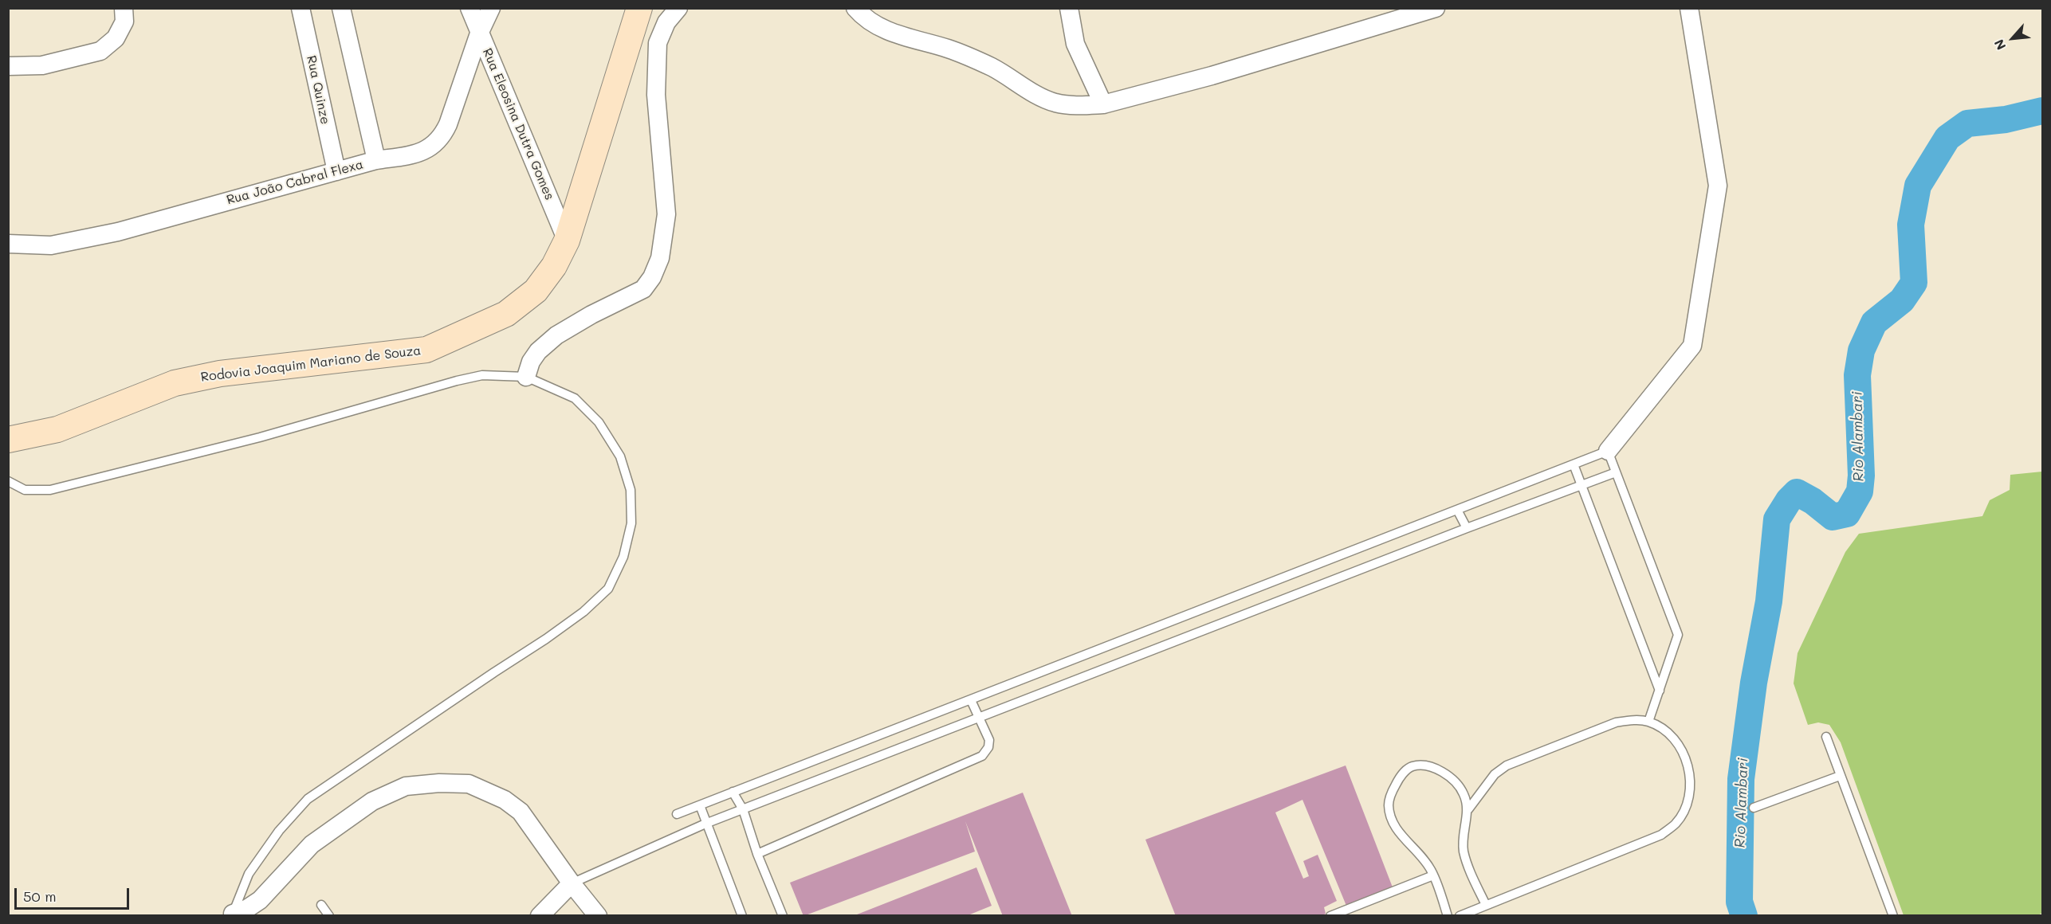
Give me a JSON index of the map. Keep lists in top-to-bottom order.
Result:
{
  "streets": {
    "main road": ["Rodovia Joaquim Mariano de Souza"],
    "street": ["Rua Quinze", "Rua Eleosina Dutra Gomes", "Rua João Cabral Flexa"]
  },
  "crossings": [
    ["Rua Quinze", "Rua João Cabral Flexa"],
    ["Rua Eleosina Dutra Gomes", "Rua João Cabral Flexa"],
    ["Rua Eleosina Dutra Gomes", "Rodovia Joaquim Mariano de Souza"]
  ],
  "water": ["Rio Alambari"],
  "scale_bar": "50 m",
  "north": "bottom left"
}
